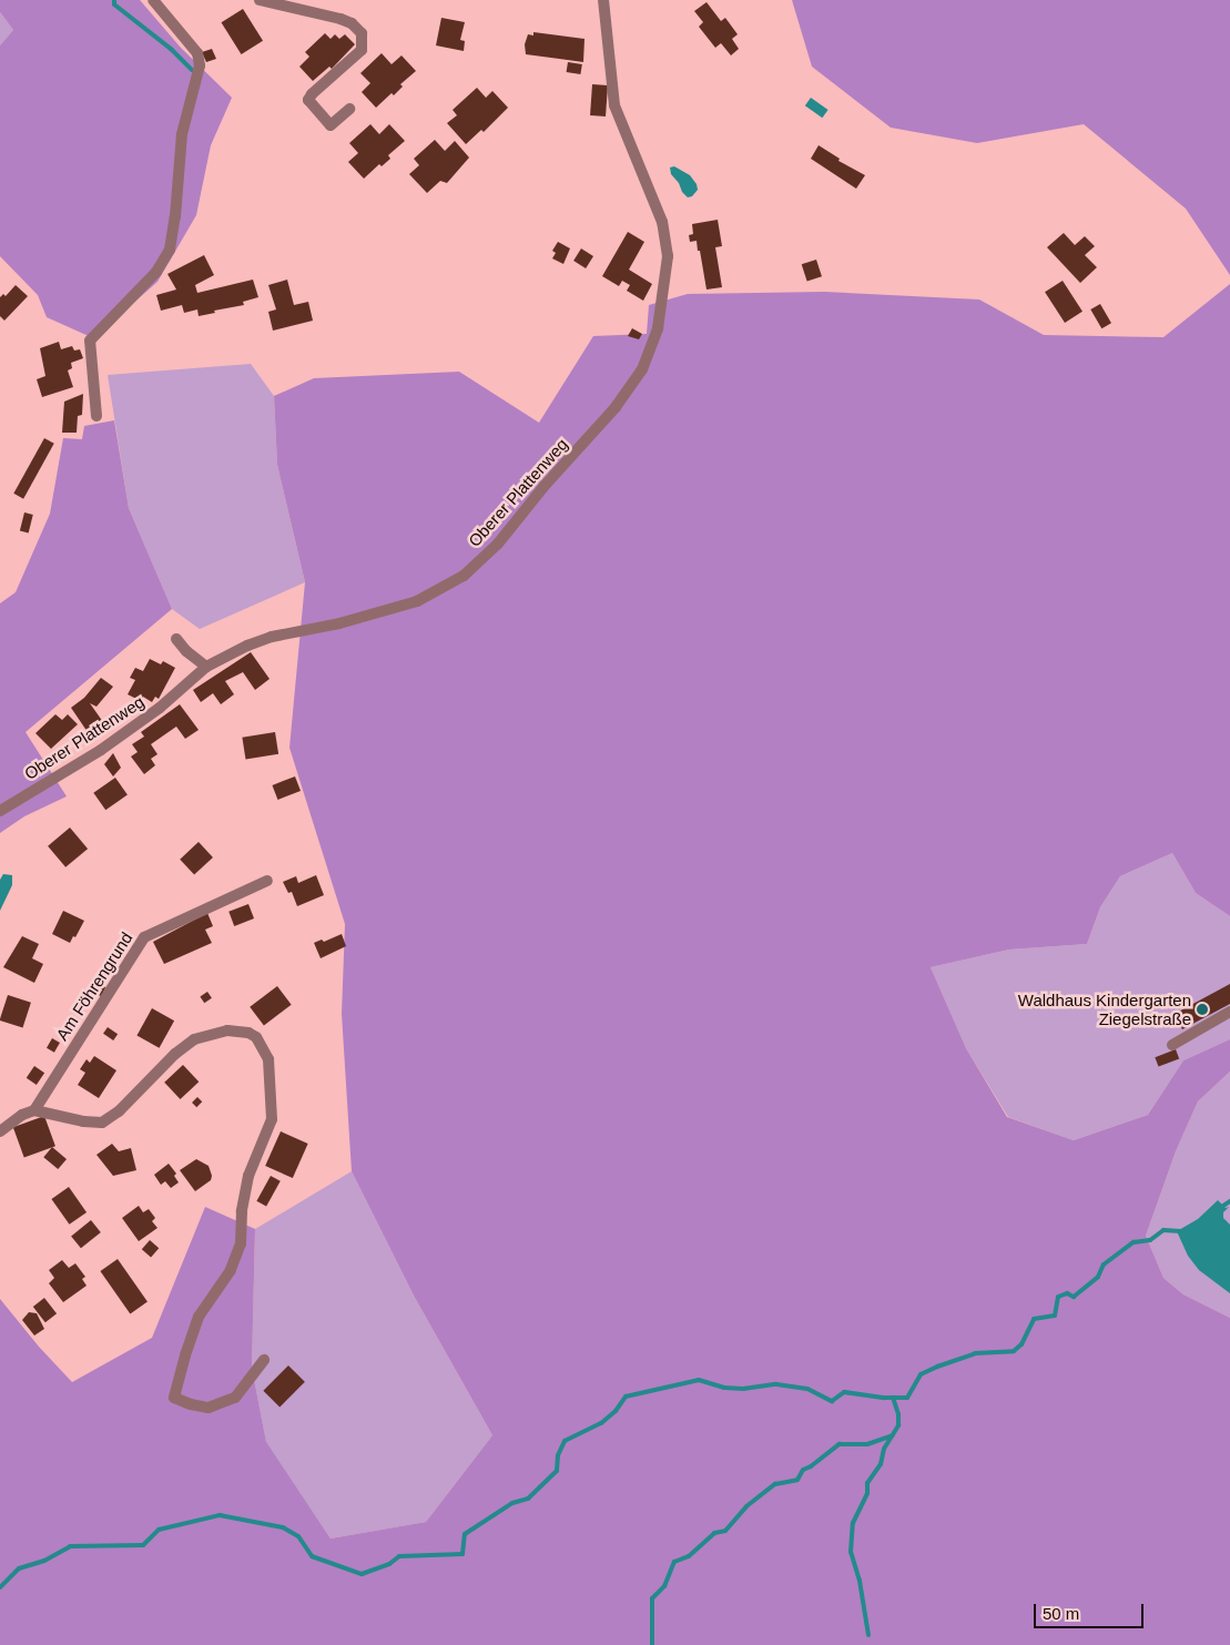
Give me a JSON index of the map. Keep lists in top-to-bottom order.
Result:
{
  "streets": {
    "street": ["Oberer Plattenweg", "Am Föhrengrund"]
  },
  "places": ["Waldhaus Kindergarten Ziegelstraße"],
  "scale_bar": "50 m"
}
